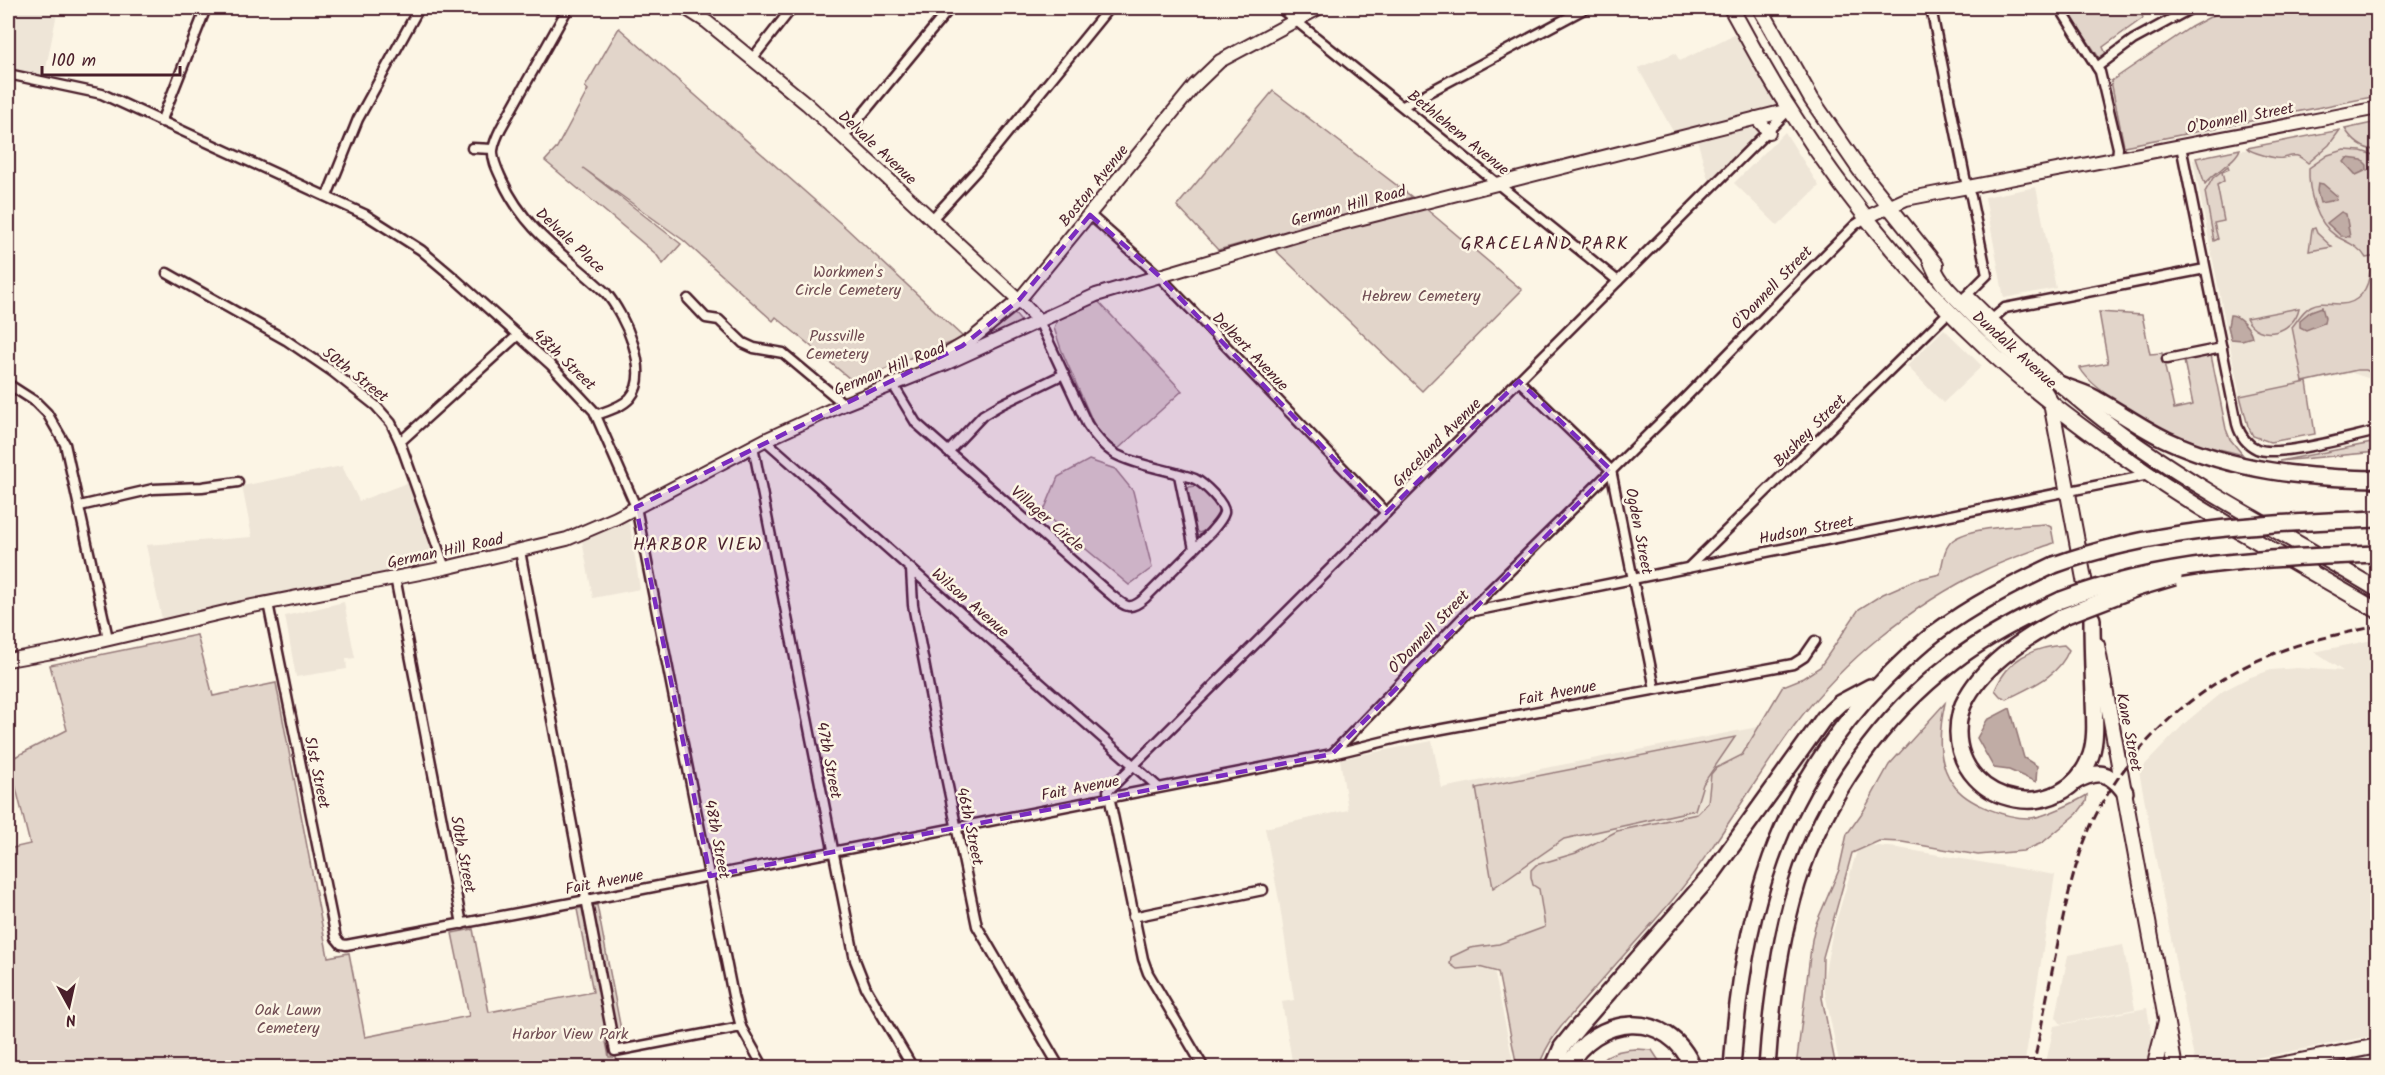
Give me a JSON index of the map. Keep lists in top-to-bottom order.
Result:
{
  "streets": {
    "main road": ["Dundalk Avenue", "Kane Street"],
    "street": [
      "O'Donnell Street",
      "Bethlehem Avenue",
      "Delvale Avenue",
      "Boston Avenue",
      "German Hill Road",
      "Delvale Place",
      "Delbert Avenue",
      "48th Street",
      "50th Street",
      "Bushey Street",
      "Graceland Avenue",
      "Villager Circle",
      "Hudson Street",
      "Ogden Street",
      "Wilson Avenue",
      "Fait Avenue",
      "47th Street",
      "51st Street",
      "46th Street"
    ]
  },
  "crossings": [
    ["O'Donnell Street", "Dundalk Avenue"],
    ["O'Donnell Street", "Hudson Street"],
    ["O'Donnell Street", "Ogden Street"],
    ["O'Donnell Street", "Fait Avenue"],
    ["Bethlehem Avenue", "Boston Avenue"],
    ["Bethlehem Avenue", "German Hill Road"],
    ["Bethlehem Avenue", "Graceland Avenue"],
    ["Delvale Avenue", "Boston Avenue"],
    ["Delvale Avenue", "German Hill Road"],
    ["Delvale Avenue", "Villager Circle"],
    ["Boston Avenue", "German Hill Road"],
    ["Boston Avenue", "Delbert Avenue"],
    ["Boston Avenue", "Villager Circle"],
    ["German Hill Road", "Dundalk Avenue"],
    ["German Hill Road", "Delbert Avenue"],
    ["German Hill Road", "48th Street"],
    ["German Hill Road", "50th Street"],
    ["German Hill Road", "Graceland Avenue"],
    ["German Hill Road", "Villager Circle"],
    ["German Hill Road", "Wilson Avenue"],
    ["German Hill Road", "47th Street"],
    ["German Hill Road", "51st Street"],
    ["Delvale Place", "48th Street"],
    ["Dundalk Avenue", "Bushey Street"],
    ["Dundalk Avenue", "Graceland Avenue"],
    ["Dundalk Avenue", "Hudson Street"],
    ["Dundalk Avenue", "Kane Street"],
    ["Delbert Avenue", "Graceland Avenue"],
    ["48th Street", "Fait Avenue"],
    ["50th Street", "Fait Avenue"],
    ["Bushey Street", "Hudson Street"],
    ["Graceland Avenue", "Ogden Street"],
    ["Graceland Avenue", "Wilson Avenue"],
    ["Graceland Avenue", "Fait Avenue"],
    ["Hudson Street", "Ogden Street"],
    ["Hudson Street", "Kane Street"],
    ["Ogden Street", "Fait Avenue"],
    ["Wilson Avenue", "Fait Avenue"],
    ["Wilson Avenue", "47th Street"],
    ["Wilson Avenue", "46th Street"],
    ["Fait Avenue", "47th Street"],
    ["Fait Avenue", "51st Street"],
    ["Fait Avenue", "46th Street"]
  ],
  "districts": ["GRACELAND PARK", "HARBOR VIEW"],
  "parks": [
    "Workmen's Circle Cemetery",
    "Hebrew Cemetery",
    "Pussville Cemetery",
    "Oak Lawn Cemetery",
    "Harbor View Park"
  ],
  "scale_bar": "100 m",
  "north": "bottom"
}
